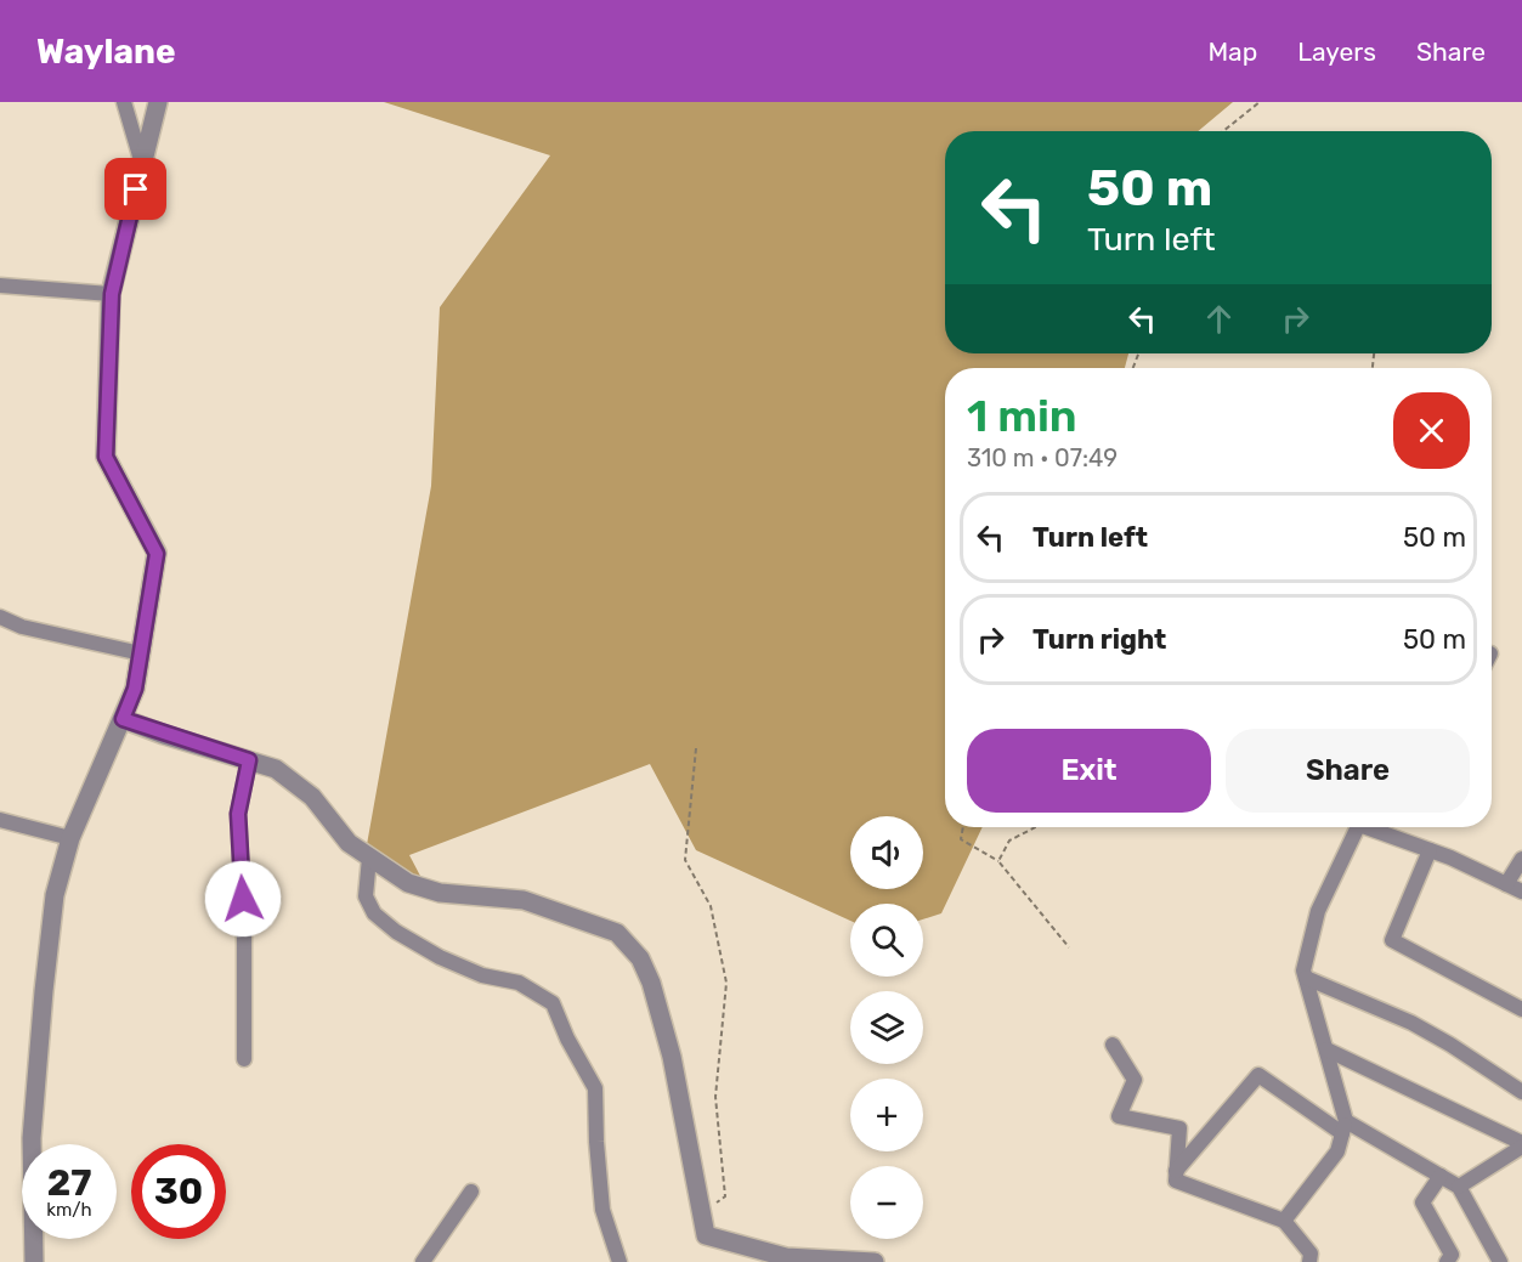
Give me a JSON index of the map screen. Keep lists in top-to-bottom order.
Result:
{
  "page": {
    "header": "Waylane",
    "nav": ["Map", "Layers", "Share"],
    "turn": ["50 m", "Turn left"],
    "heading": ["1 min", "310 m · 07:49"],
    "list": [
      {
        "name": "Turn left",
        "value": "50 m"
      },
      {
        "name": "Turn right",
        "value": "50 m"
      }
    ],
    "buttons": ["Exit", "Share"],
    "map_buttons": ["+", "−"],
    "speed": "27 km/h",
    "limit": "30"
  }
}
